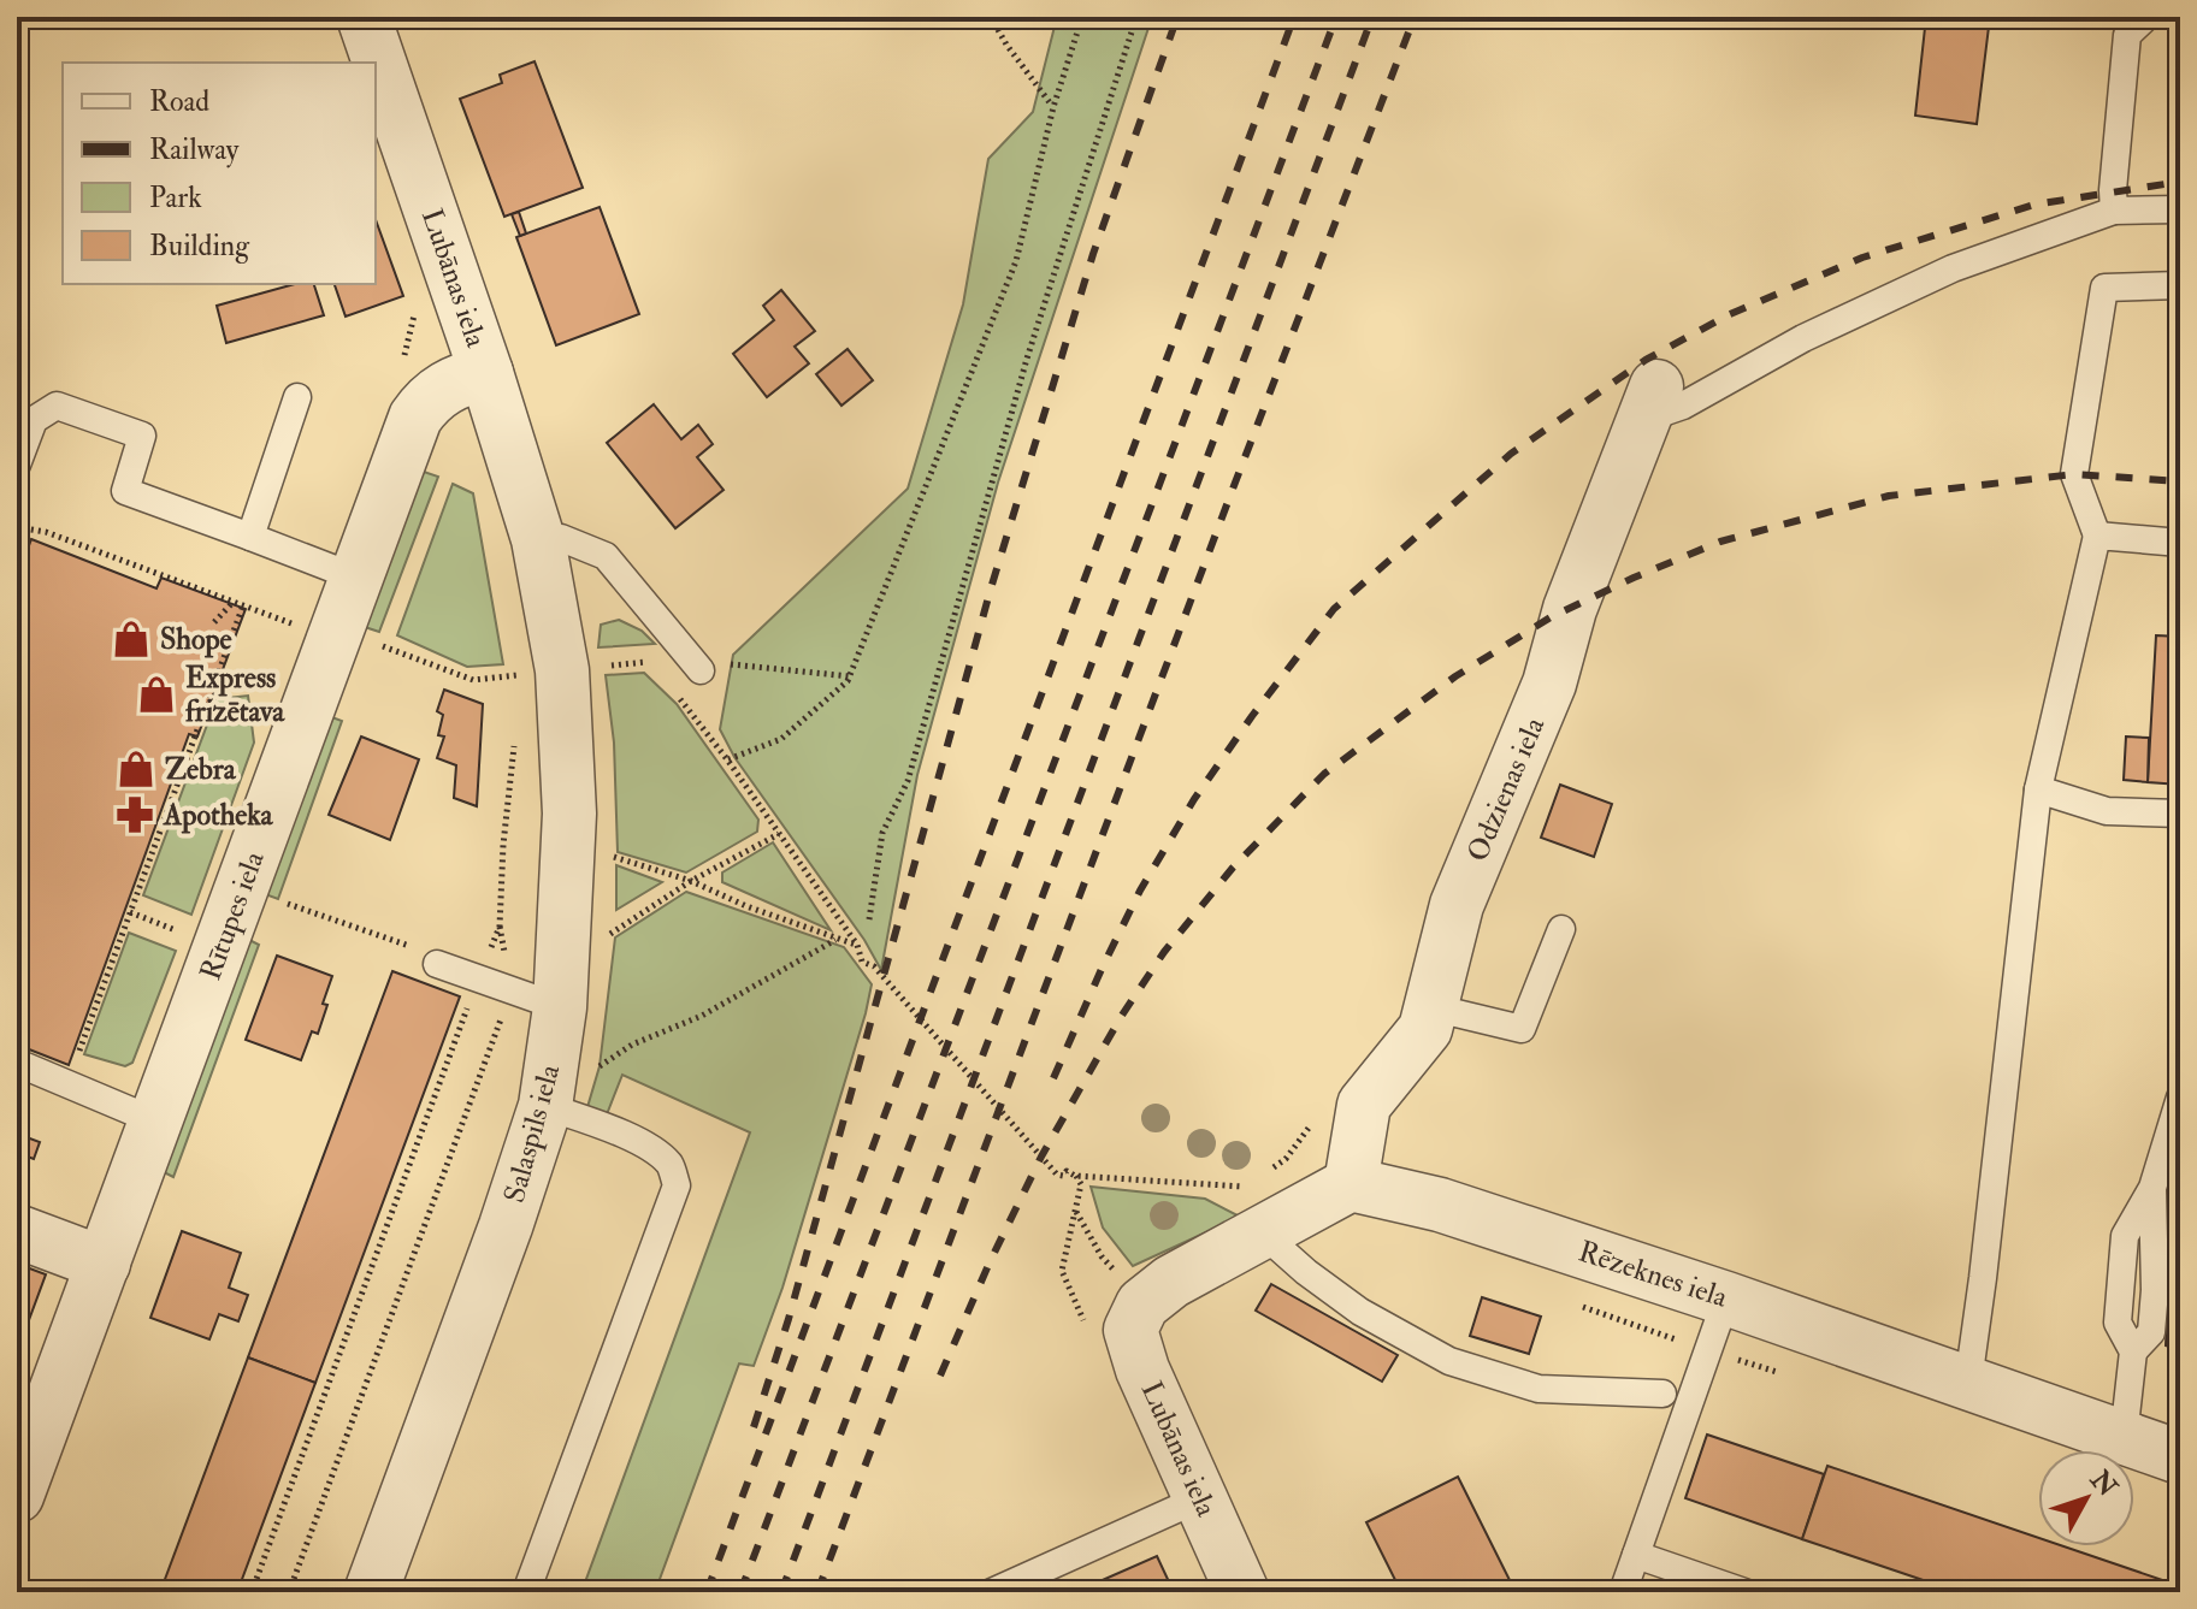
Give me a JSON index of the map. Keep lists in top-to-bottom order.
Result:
{
  "streets": {
    "street": [
      "Lubānas iela",
      "Odzienas iela",
      "Rītupes iela",
      "Salaspils iela",
      "Rēzeknes iela"
    ]
  },
  "crossings": [
    ["Lubānas iela", "Rītupes iela"],
    ["Lubānas iela", "Salaspils iela"],
    ["Odzienas iela", "Rēzeknes iela"]
  ],
  "places": {
    "shop": ["Shope", "Express frizētava", "Zebra"],
    "pharmacy": ["Apotheka"]
  },
  "legend": [
    "Road",
    "Railway",
    "Park",
    "Building"
  ],
  "north": "top right"
}
